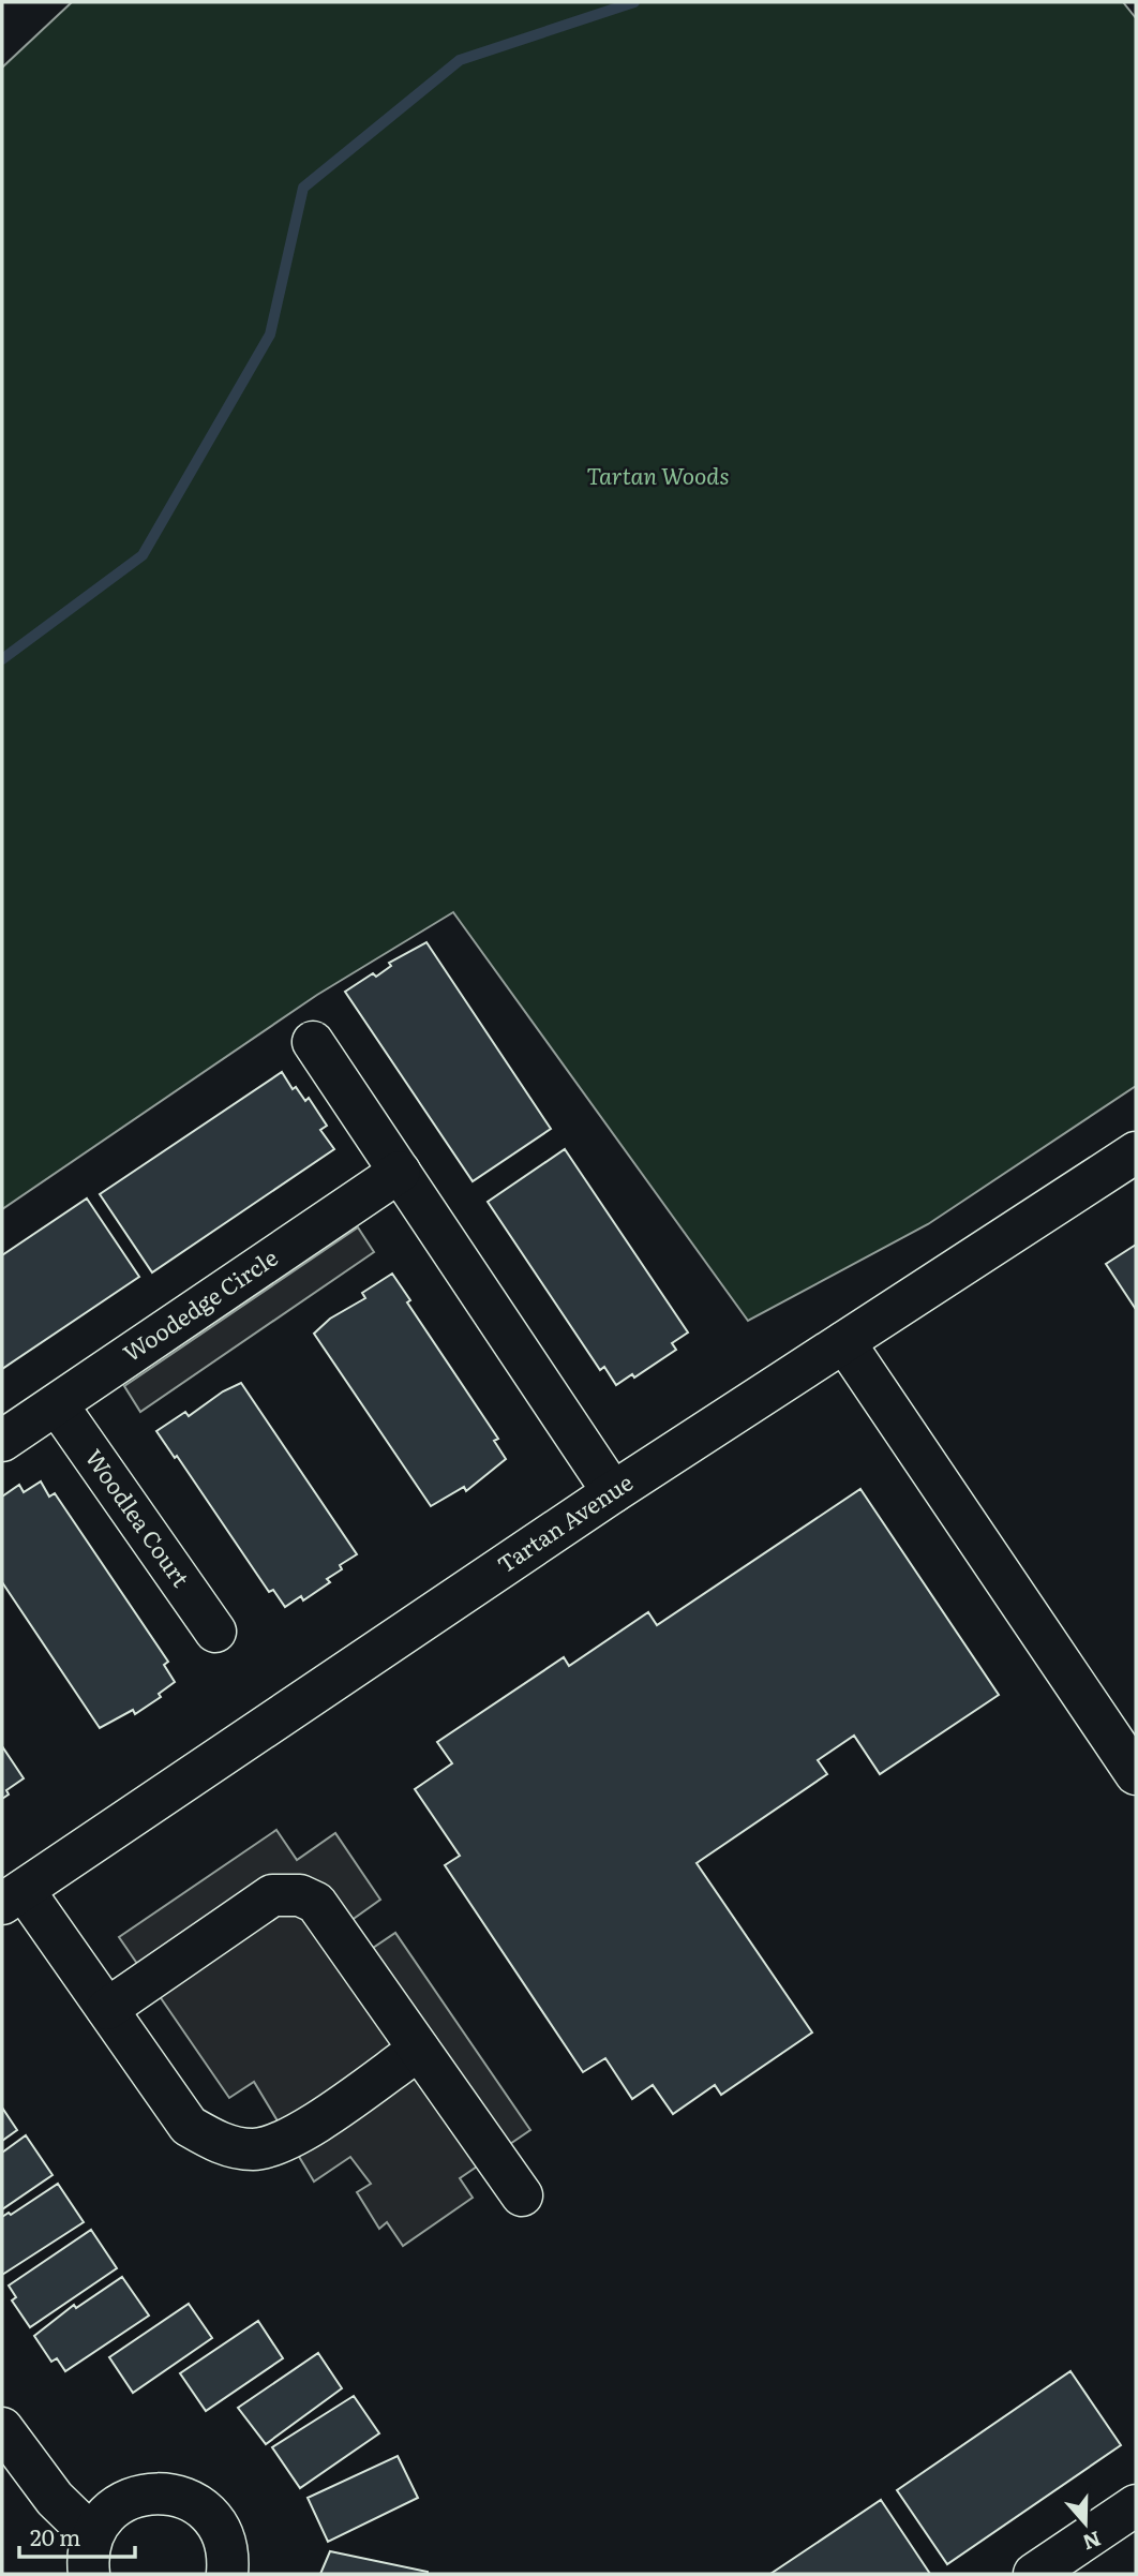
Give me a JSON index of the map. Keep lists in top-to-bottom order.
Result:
{
  "streets": {
    "street": ["Woodedge Circle", "Woodlea Court", "Tartan Avenue"]
  },
  "crossings": [
    ["Woodedge Circle", "Woodlea Court"]
  ],
  "parks": ["Tartan Woods"],
  "scale_bar": "20 m",
  "north": "bottom"
}
